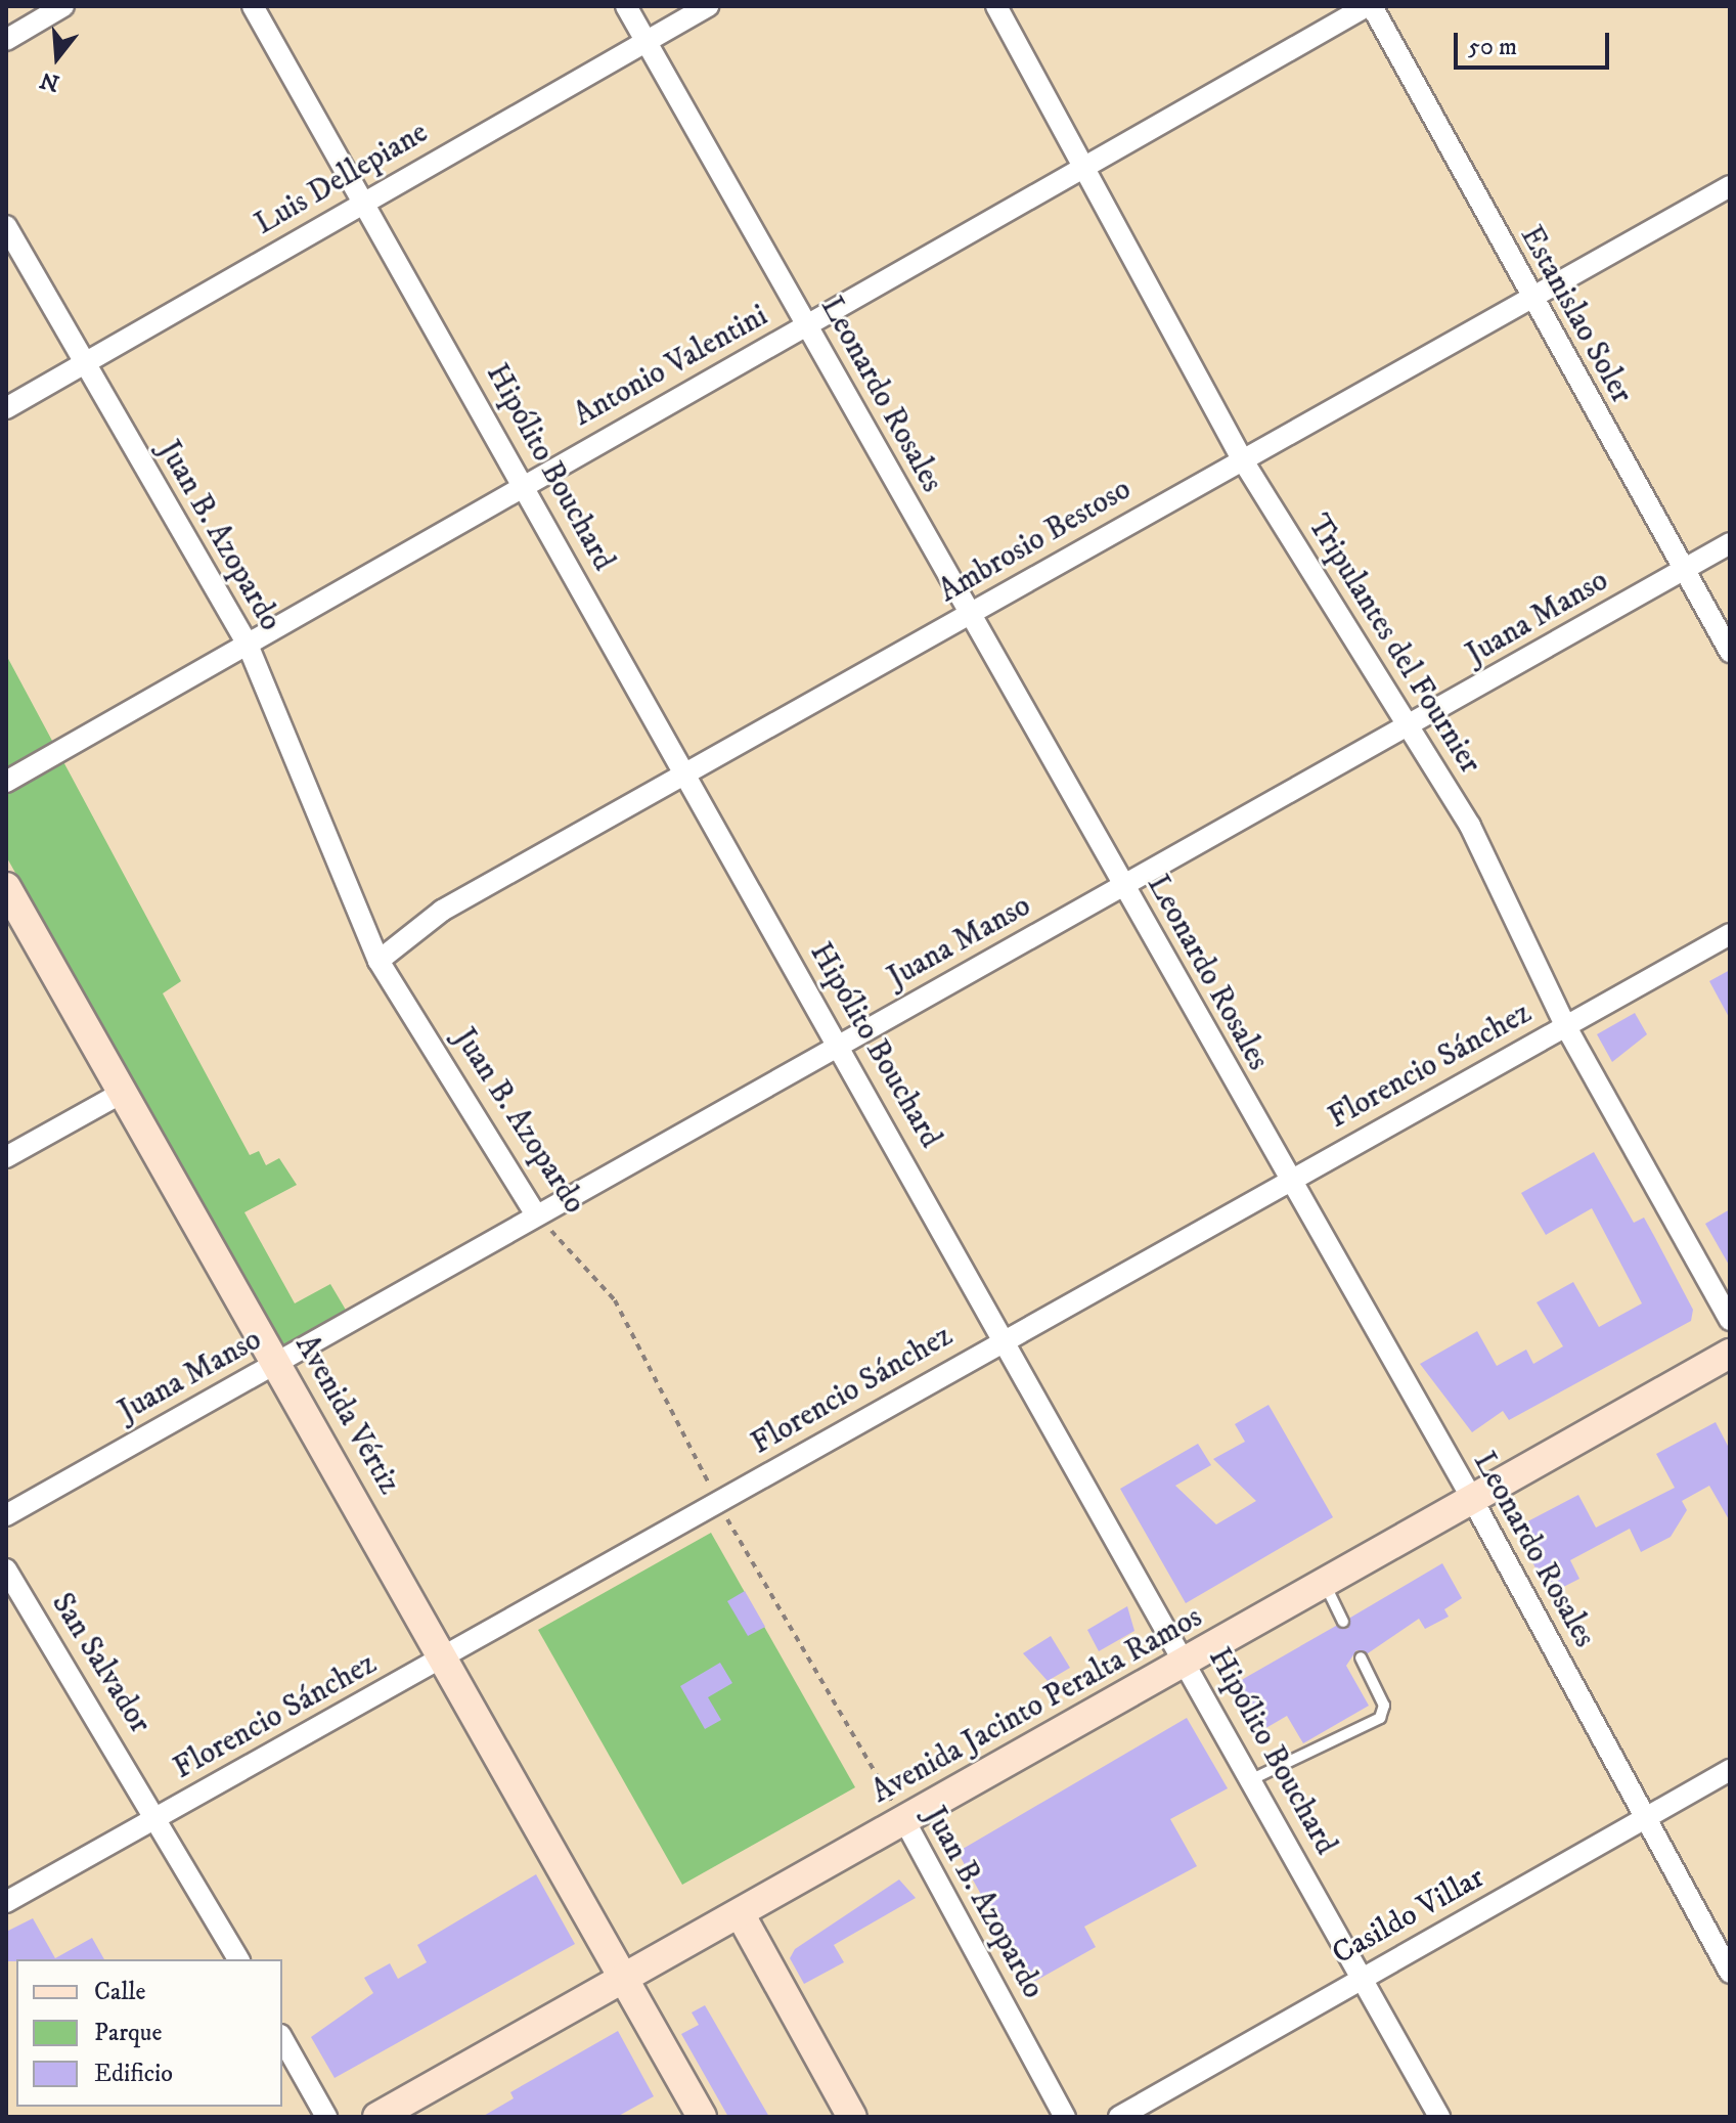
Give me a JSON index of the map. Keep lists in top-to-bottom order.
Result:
{
  "streets": {
    "street": [
      "Luis Dellepiane",
      "Estanislao Soler",
      "Antonio Valentini",
      "Leonardo Rosales",
      "Hipólito Bouchard",
      "Juan B. Azopardo",
      "Ambrosio Bestoso",
      "Juana Manso",
      "Tripulantes del Fournier",
      "Florencio Sánchez",
      "Avenida Vértiz",
      "San Salvador",
      "Avenida Jacinto Peralta Ramos",
      "Casildo Villar"
    ]
  },
  "crossings": [
    ["Luis Dellepiane", "Leonardo Rosales"],
    ["Luis Dellepiane", "Hipólito Bouchard"],
    ["Luis Dellepiane", "Juan B. Azopardo"],
    ["Estanislao Soler", "Antonio Valentini"],
    ["Estanislao Soler", "Ambrosio Bestoso"],
    ["Estanislao Soler", "Juana Manso"],
    ["Antonio Valentini", "Leonardo Rosales"],
    ["Antonio Valentini", "Hipólito Bouchard"],
    ["Antonio Valentini", "Juan B. Azopardo"],
    ["Antonio Valentini", "Tripulantes del Fournier"],
    ["Leonardo Rosales", "Ambrosio Bestoso"],
    ["Leonardo Rosales", "Juana Manso"],
    ["Leonardo Rosales", "Florencio Sánchez"],
    ["Leonardo Rosales", "Avenida Jacinto Peralta Ramos"],
    ["Leonardo Rosales", "Casildo Villar"],
    ["Hipólito Bouchard", "Ambrosio Bestoso"],
    ["Hipólito Bouchard", "Juana Manso"],
    ["Hipólito Bouchard", "Florencio Sánchez"],
    ["Hipólito Bouchard", "Avenida Jacinto Peralta Ramos"],
    ["Hipólito Bouchard", "Casildo Villar"],
    ["Juan B. Azopardo", "Ambrosio Bestoso"],
    ["Juan B. Azopardo", "Juana Manso"],
    ["Juan B. Azopardo", "Florencio Sánchez"],
    ["Juan B. Azopardo", "Avenida Jacinto Peralta Ramos"],
    ["Ambrosio Bestoso", "Tripulantes del Fournier"],
    ["Juana Manso", "Tripulantes del Fournier"],
    ["Juana Manso", "Avenida Vértiz"],
    ["Tripulantes del Fournier", "Florencio Sánchez"],
    ["Florencio Sánchez", "Avenida Vértiz"],
    ["Florencio Sánchez", "San Salvador"],
    ["Avenida Vértiz", "Avenida Jacinto Peralta Ramos"]
  ],
  "legend": ["Calle", "Parque", "Edificio"],
  "scale_bar": "50 m",
  "north": "bottom"
}
